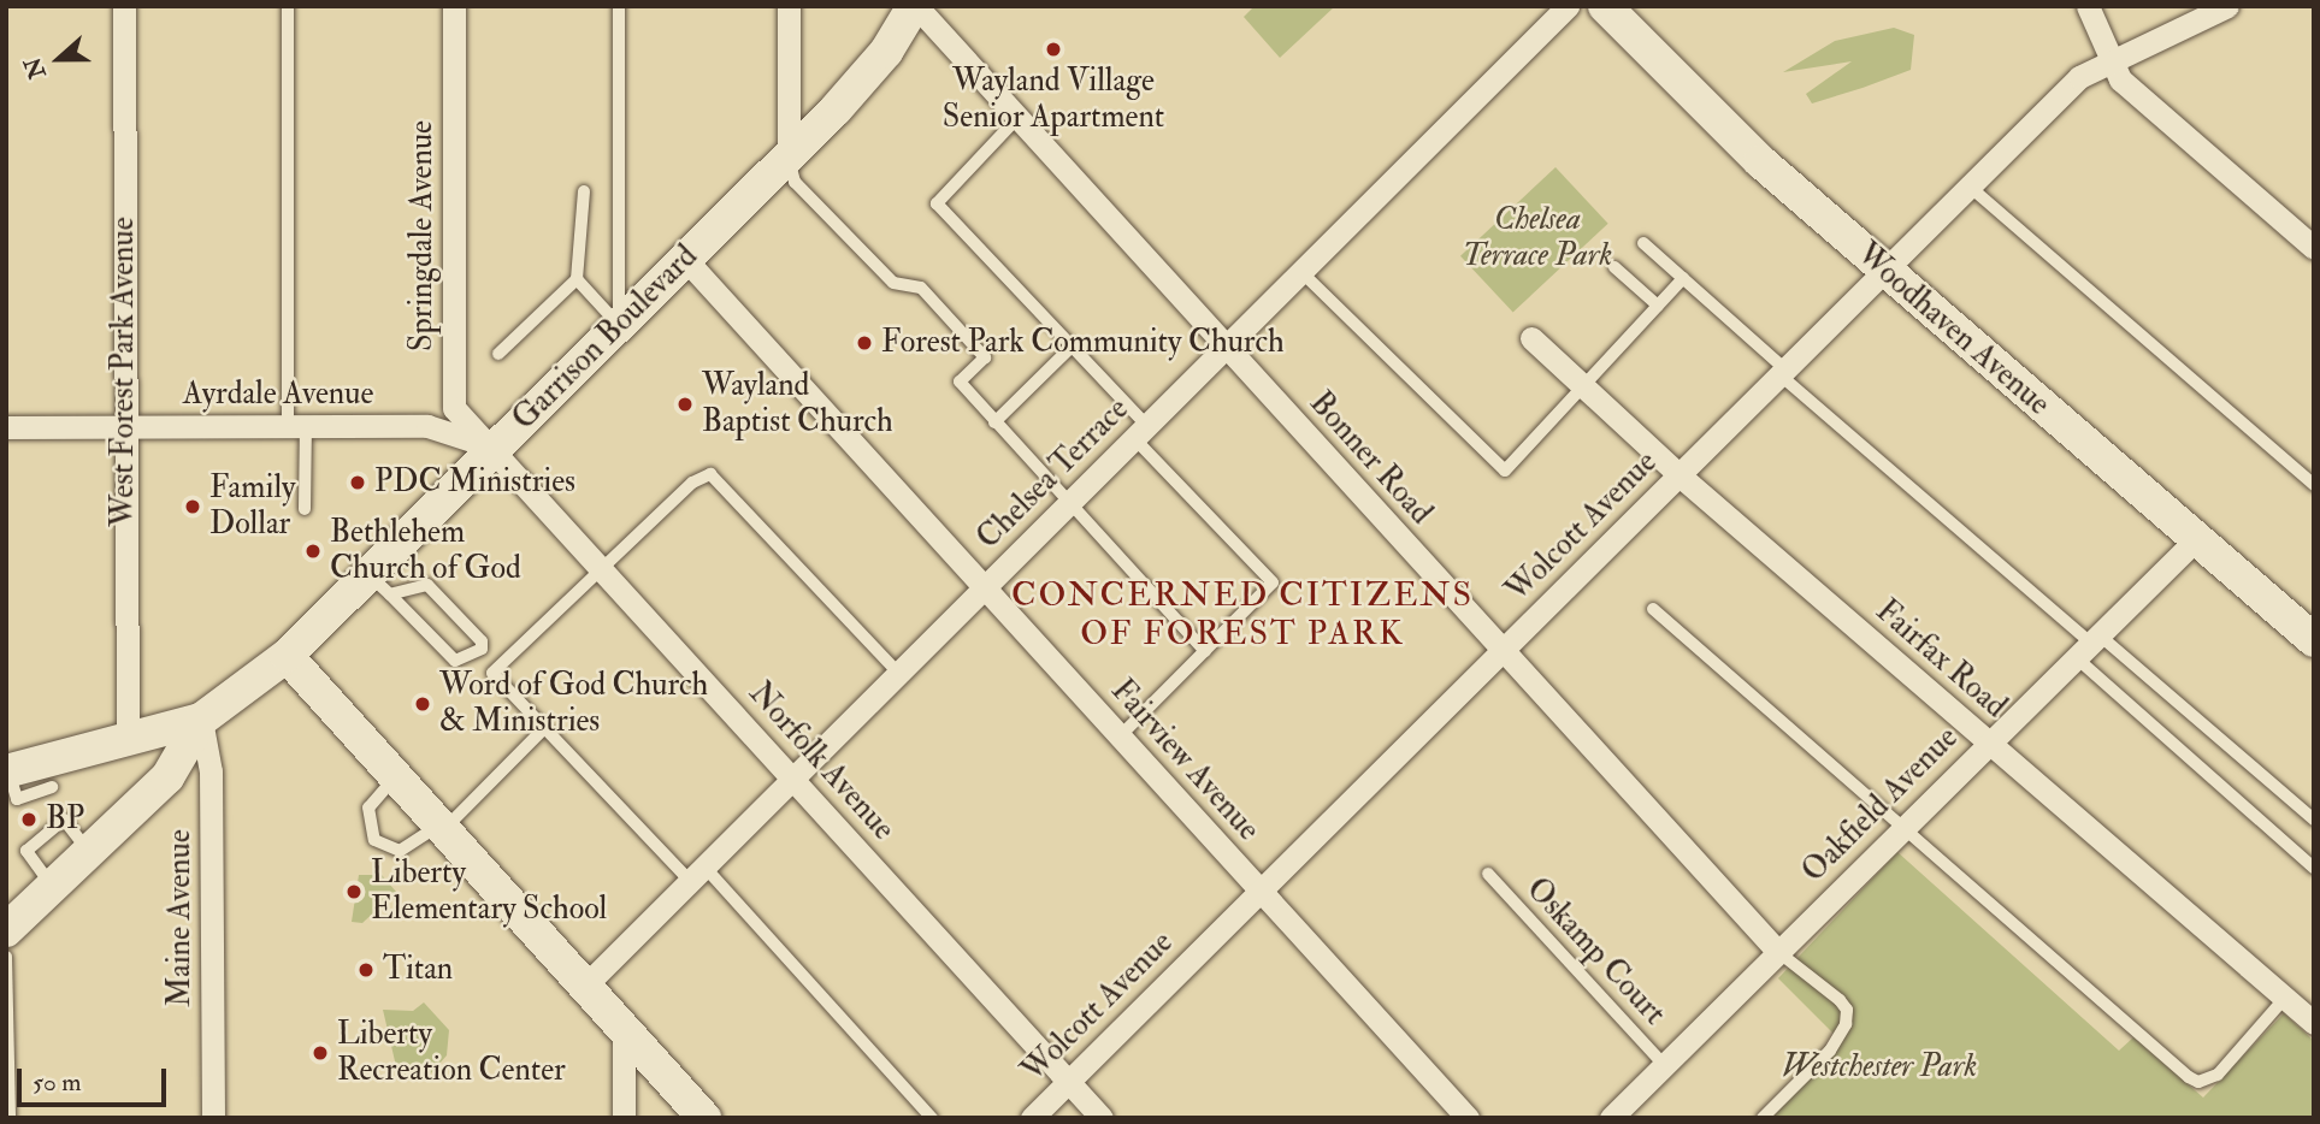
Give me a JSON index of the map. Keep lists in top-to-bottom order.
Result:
{
  "streets": {
    "main road": ["Woodhaven Avenue", "Garrison Boulevard"],
    "street": [
      "Springdale Avenue",
      "West Forest Park Avenue",
      "Ayrdale Avenue",
      "Bonner Road",
      "Chelsea Terrace",
      "Wolcott Avenue",
      "Fairfax Road",
      "Fairview Avenue",
      "Norfolk Avenue",
      "Oakfield Avenue",
      "Maine Avenue"
    ],
    "lane": ["Oskamp Court"]
  },
  "crossings": [
    ["Springdale Avenue", "Garrison Boulevard"],
    ["Springdale Avenue", "Ayrdale Avenue"],
    ["Springdale Avenue", "Norfolk Avenue"],
    ["Woodhaven Avenue", "Wolcott Avenue"],
    ["Woodhaven Avenue", "Oakfield Avenue"],
    ["Garrison Boulevard", "West Forest Park Avenue"],
    ["Garrison Boulevard", "Ayrdale Avenue"],
    ["Garrison Boulevard", "Bonner Road"],
    ["Garrison Boulevard", "Fairview Avenue"],
    ["Garrison Boulevard", "Norfolk Avenue"],
    ["Garrison Boulevard", "Maine Avenue"],
    ["West Forest Park Avenue", "Ayrdale Avenue"],
    ["Ayrdale Avenue", "Norfolk Avenue"],
    ["Bonner Road", "Chelsea Terrace"],
    ["Bonner Road", "Wolcott Avenue"],
    ["Bonner Road", "Oakfield Avenue"],
    ["Chelsea Terrace", "Fairview Avenue"],
    ["Chelsea Terrace", "Norfolk Avenue"],
    ["Wolcott Avenue", "Fairfax Road"],
    ["Wolcott Avenue", "Fairview Avenue"],
    ["Wolcott Avenue", "Norfolk Avenue"],
    ["Fairfax Road", "Oakfield Avenue"],
    ["Oakfield Avenue", "Oskamp Court"]
  ],
  "districts": ["CONCERNED CITIZENS OF FOREST PARK"],
  "parks": ["Chelsea Terrace Park", "Westchester Park"],
  "places": [
    "Wayland Village Senior Apartment",
    "Forest Park Community Church",
    "Wayland Baptist Church",
    "PDC Ministries",
    "Family Dollar",
    "Bethlehem Church of God",
    "Word of God Church & Ministries",
    "BP",
    "Liberty Elementary School",
    "Titan",
    "Liberty Recreation Center"
  ],
  "scale_bar": "50 m",
  "north": "left"
}
